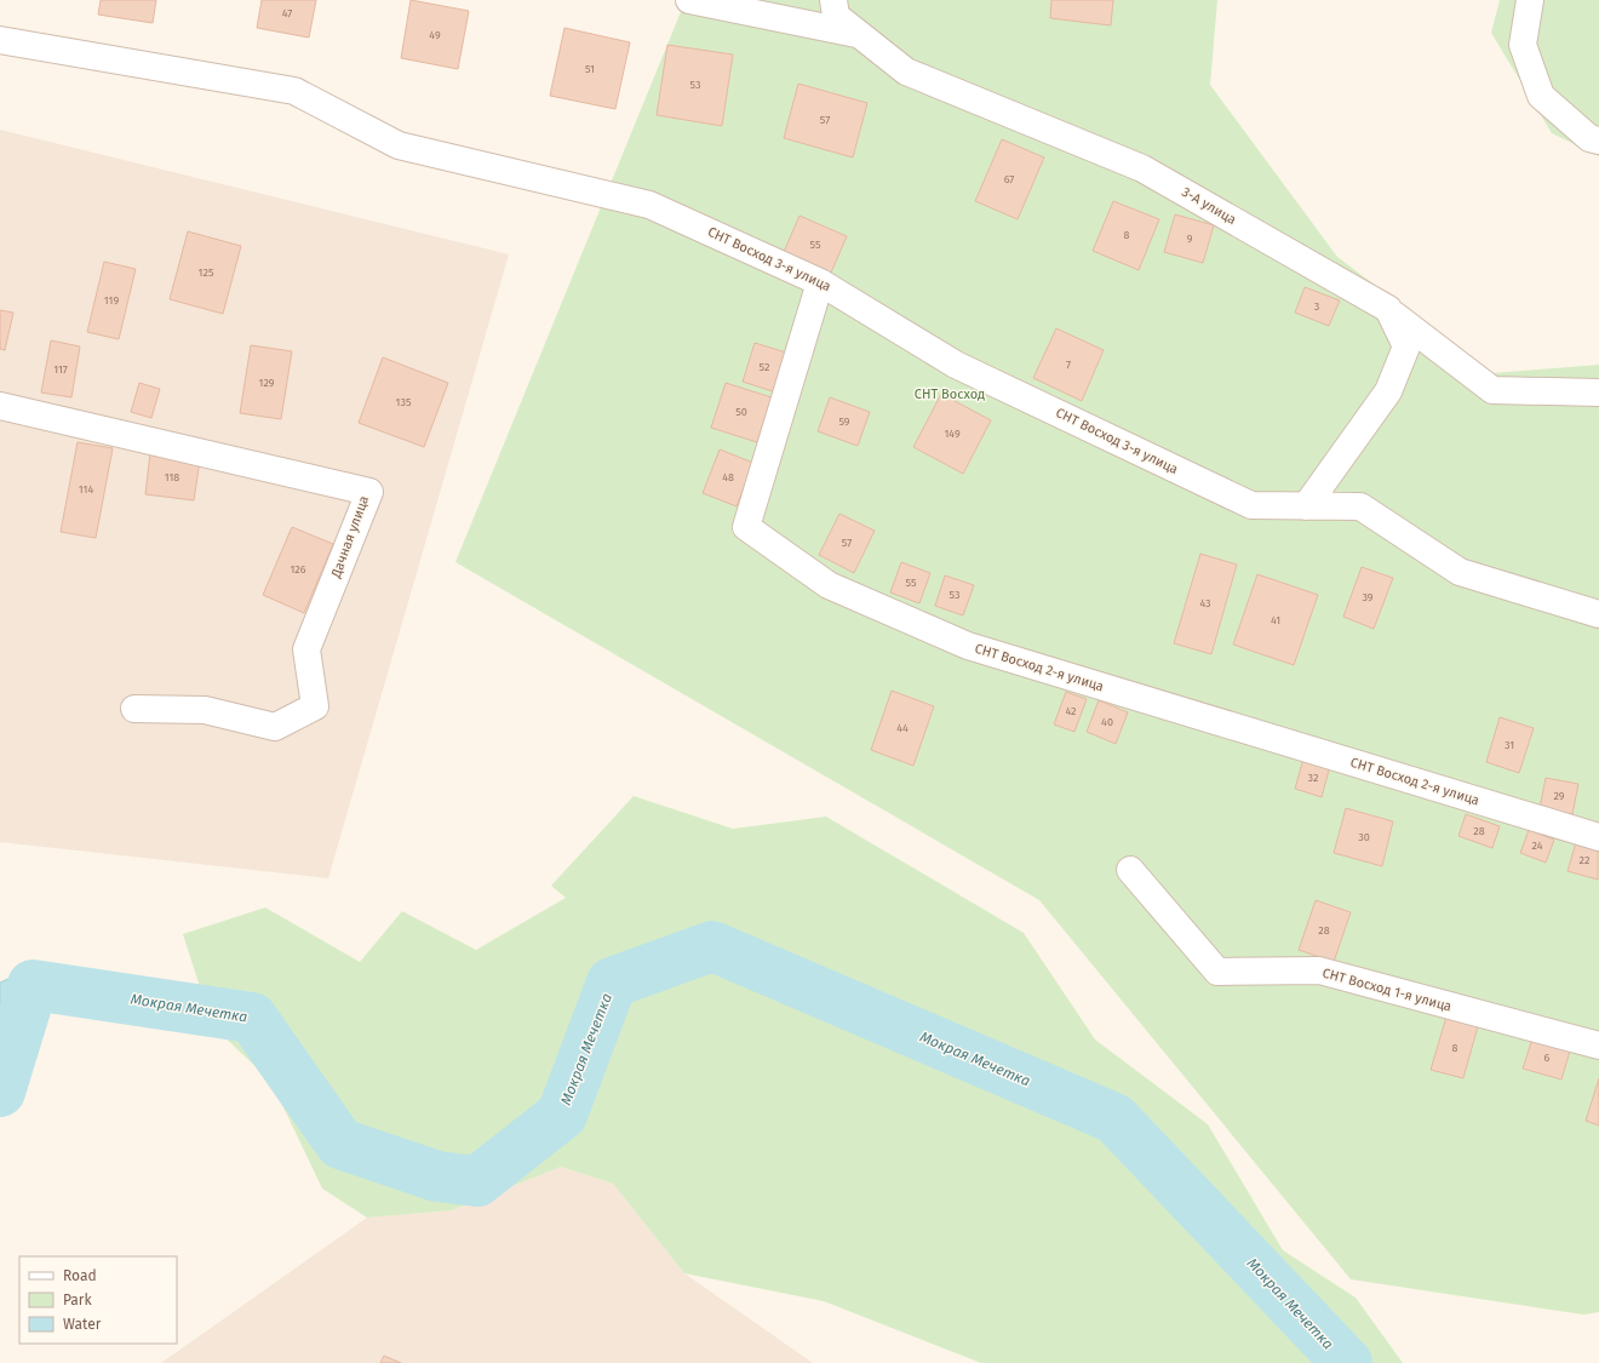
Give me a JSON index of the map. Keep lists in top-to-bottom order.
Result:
{
  "streets": {
    "street": [
      "3-А улица",
      "СНТ Восход 3-я улица",
      "Дачная улица",
      "СНТ Восход 2-я улица",
      "СНТ Восход 1-я улица"
    ]
  },
  "crossings": [
    ["СНТ Восход 3-я улица", "СНТ Восход 2-я улица"]
  ],
  "water": ["Мокрая Мечетка"],
  "parks": ["СНТ Восход"],
  "house_numbers": [
    "47",
    "49",
    "51",
    "53",
    "57",
    "67",
    "8",
    "9",
    "55",
    "125",
    "119",
    "3",
    "7",
    "52",
    "117",
    "129",
    "135",
    "50",
    "59",
    "149",
    "118",
    "48",
    "114",
    "57",
    "126",
    "55",
    "53",
    "39",
    "43",
    "41",
    "42",
    "40",
    "44",
    "31",
    "32",
    "29",
    "28",
    "30",
    "24",
    "22",
    "28",
    "8",
    "6"
  ],
  "legend": ["Road", "Park", "Water"]
}
